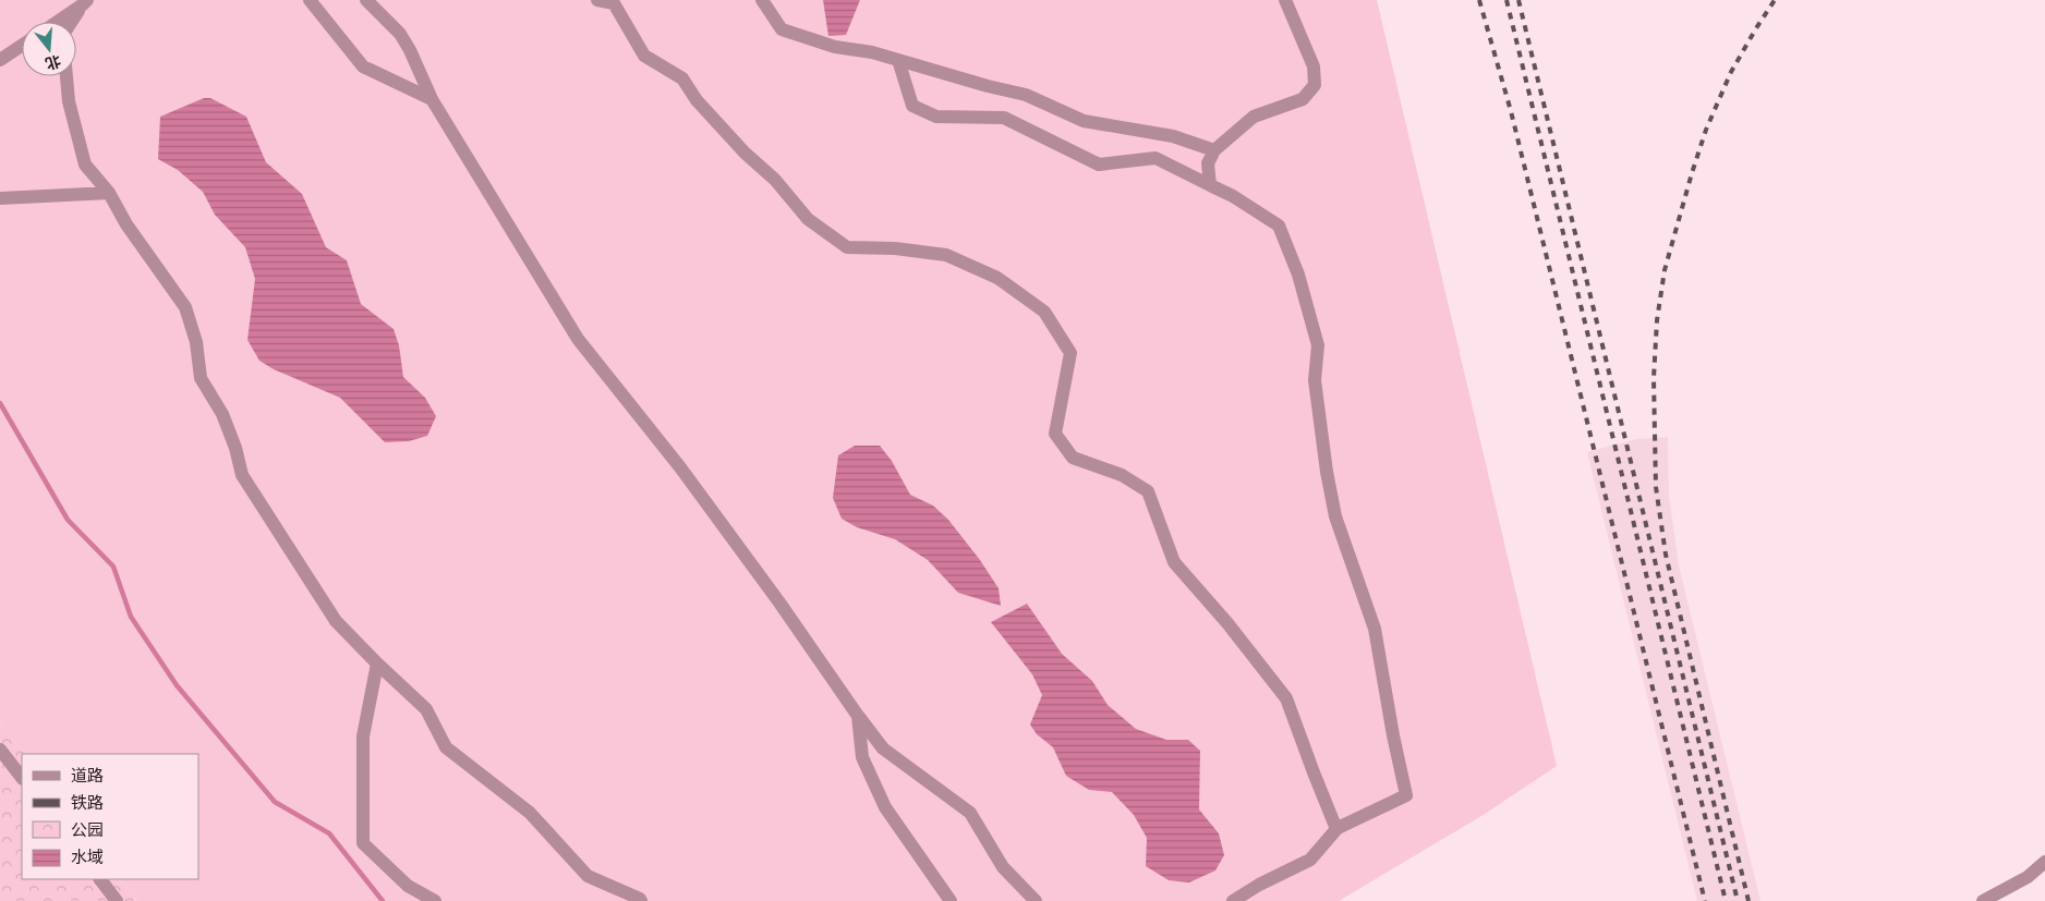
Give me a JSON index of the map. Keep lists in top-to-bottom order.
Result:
{
  "legend": [
    "道路",
    "铁路",
    "公园",
    "水域"
  ],
  "north": "bottom"
}
